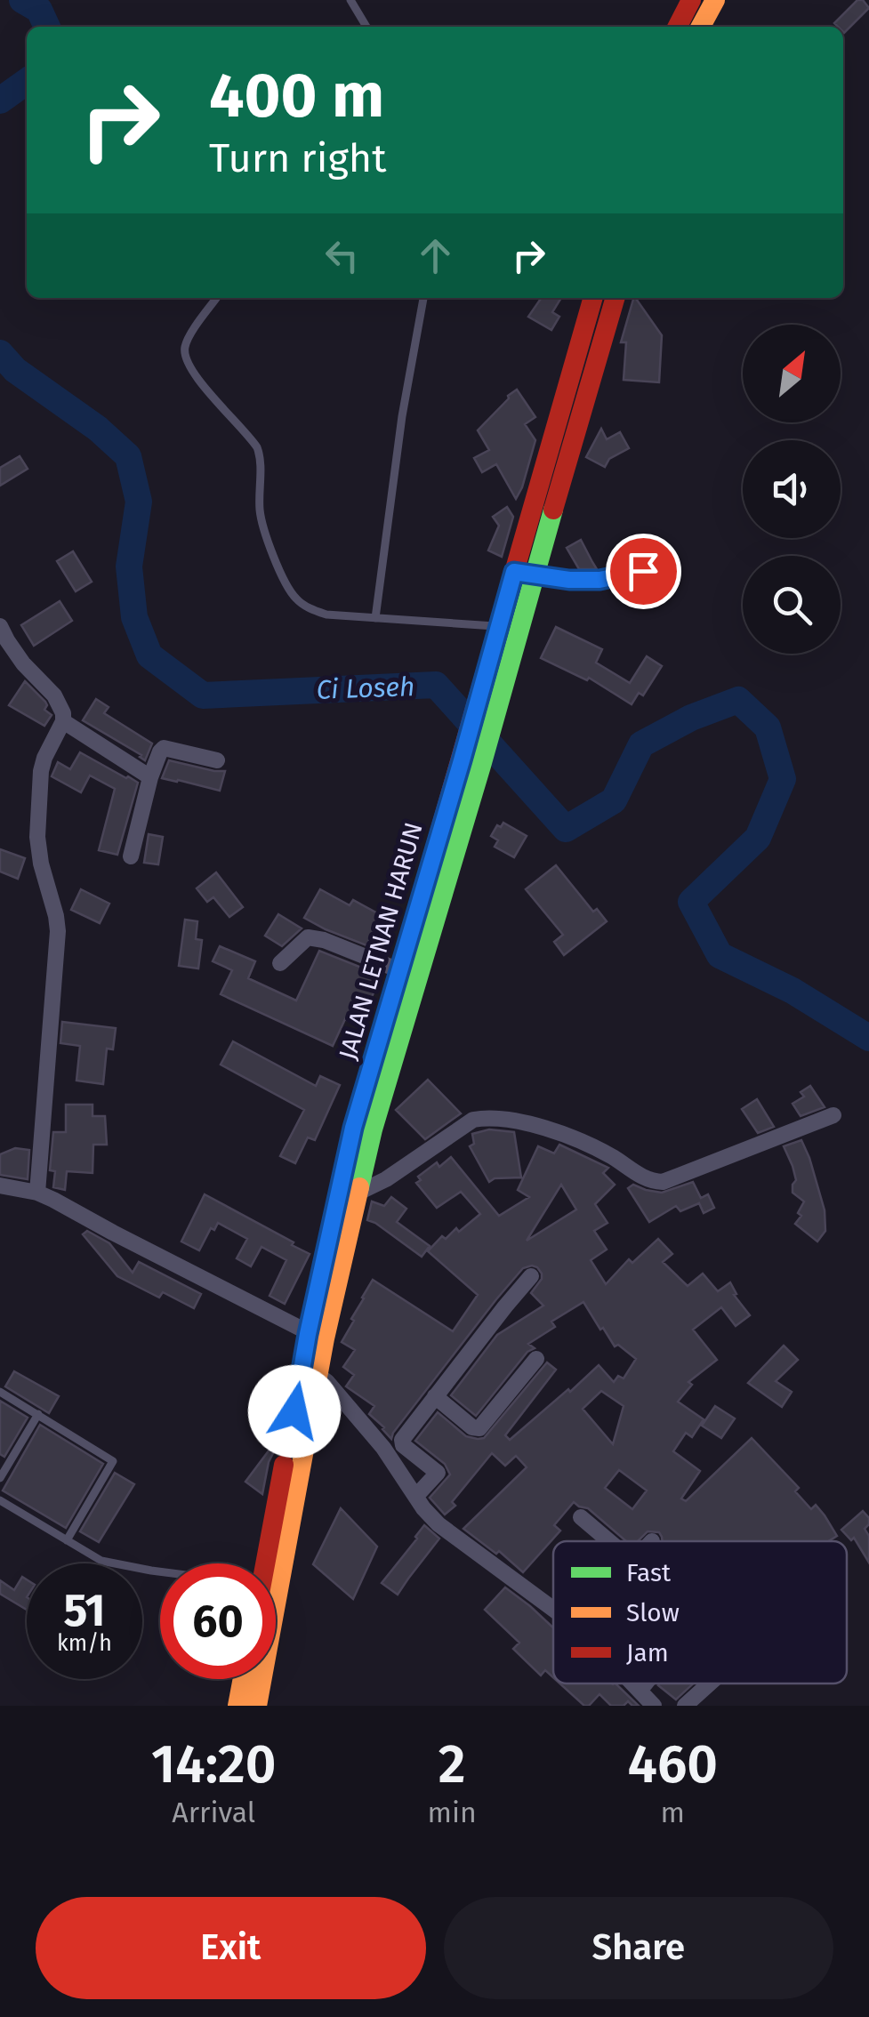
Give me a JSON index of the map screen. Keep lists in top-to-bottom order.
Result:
{
  "streets": {
    "main road": ["JALAN LETNAN HARUN"]
  },
  "water": ["Ci Loseh"],
  "legend": ["Fast", "Slow", "Jam"],
  "north": "top right",
  "page": {
    "turn": ["400 m", "Turn right"],
    "speed": "51 km/h",
    "limit": "60",
    "eta": [
      "14:20",
      "Arrival",
      "2",
      "min",
      "460",
      "m"
    ],
    "buttons": ["Exit", "Share"]
  }
}
